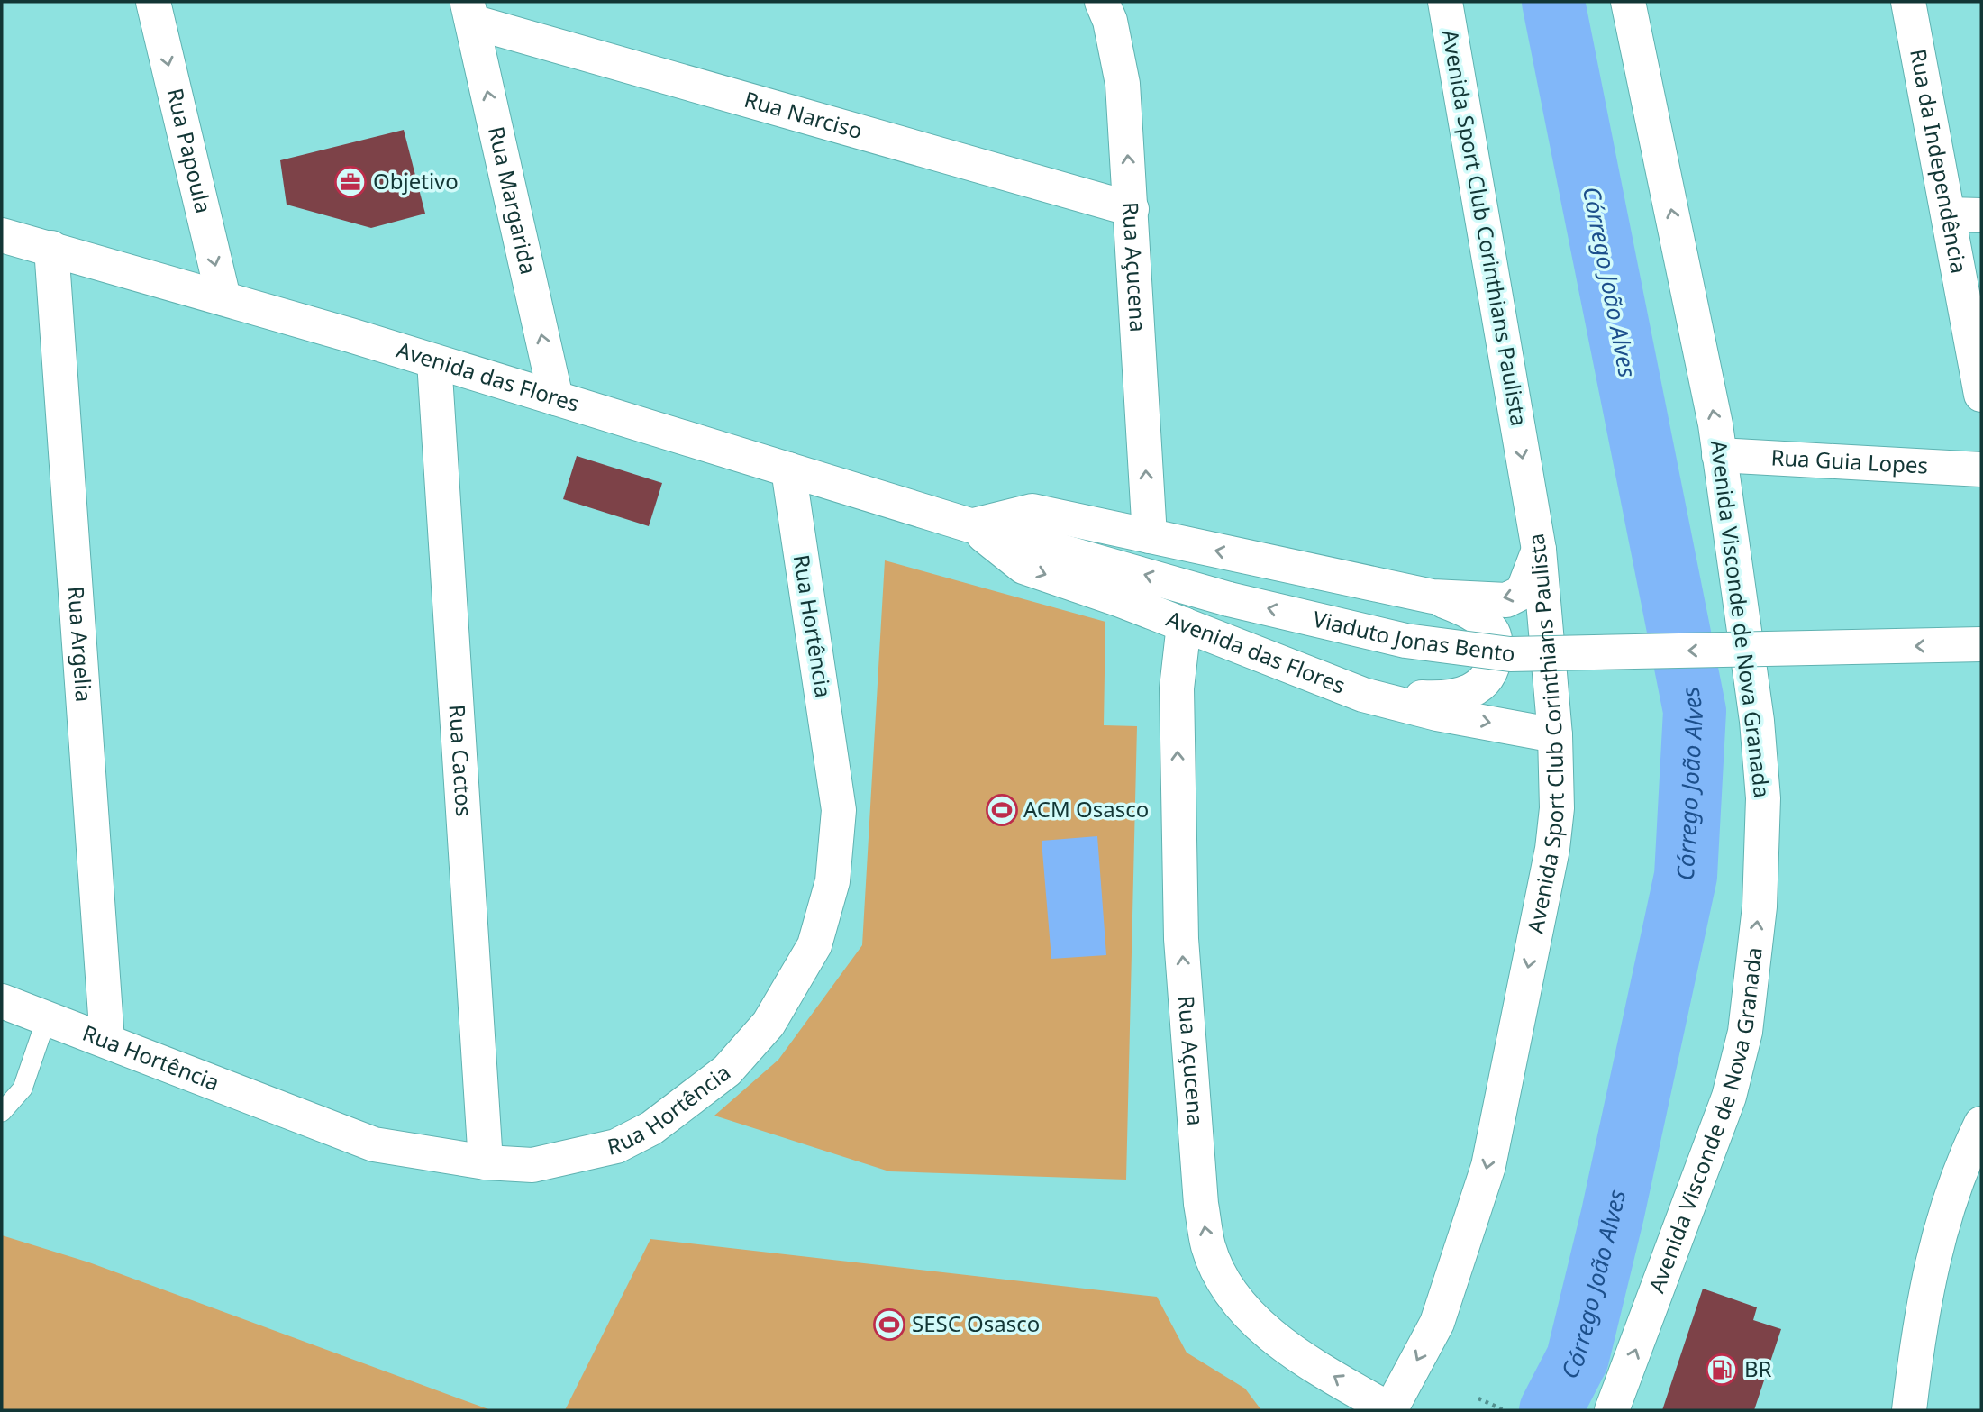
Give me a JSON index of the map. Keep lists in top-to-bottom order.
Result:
{
  "streets": {
    "main road": [
      "Rua Narciso",
      "Rua Papoula",
      "Rua da Independência",
      "Rua Margarida",
      "Avenida Sport Club Corinthians Paulista",
      "Rua Açucena",
      "Avenida das Flores",
      "Rua Guia Lopes",
      "Avenida Visconde de Nova Granada",
      "Rua Hortência",
      "Viaduto Jonas Bento",
      "Rua Argelia",
      "Rua Cactos"
    ]
  },
  "crossings": [
    ["Rua Narciso", "Rua Margarida"],
    ["Rua Narciso", "Rua Açucena"],
    ["Rua Papoula", "Avenida das Flores"],
    ["Rua Margarida", "Avenida das Flores"],
    ["Avenida Sport Club Corinthians Paulista", "Rua Açucena"],
    ["Avenida Sport Club Corinthians Paulista", "Avenida das Flores"],
    ["Rua Açucena", "Avenida das Flores"],
    ["Avenida das Flores", "Rua Hortência"],
    ["Avenida das Flores", "Viaduto Jonas Bento"],
    ["Avenida das Flores", "Rua Argelia"],
    ["Avenida das Flores", "Rua Cactos"],
    ["Rua Guia Lopes", "Avenida Visconde de Nova Granada"],
    ["Rua Hortência", "Rua Argelia"],
    ["Rua Hortência", "Rua Cactos"]
  ],
  "one_way": [
    "Rua Papoula",
    "Rua Margarida",
    "Avenida Sport Club Corinthians Paulista",
    "Rua Açucena",
    "Avenida Visconde de Nova Granada",
    "Viaduto Jonas Bento"
  ],
  "water": ["Córrego João Alves"],
  "places": {
    "office": ["Objetivo"],
    "sports": ["ACM Osasco", "SESC Osasco"],
    "fuel station": ["BR"]
  }
}
